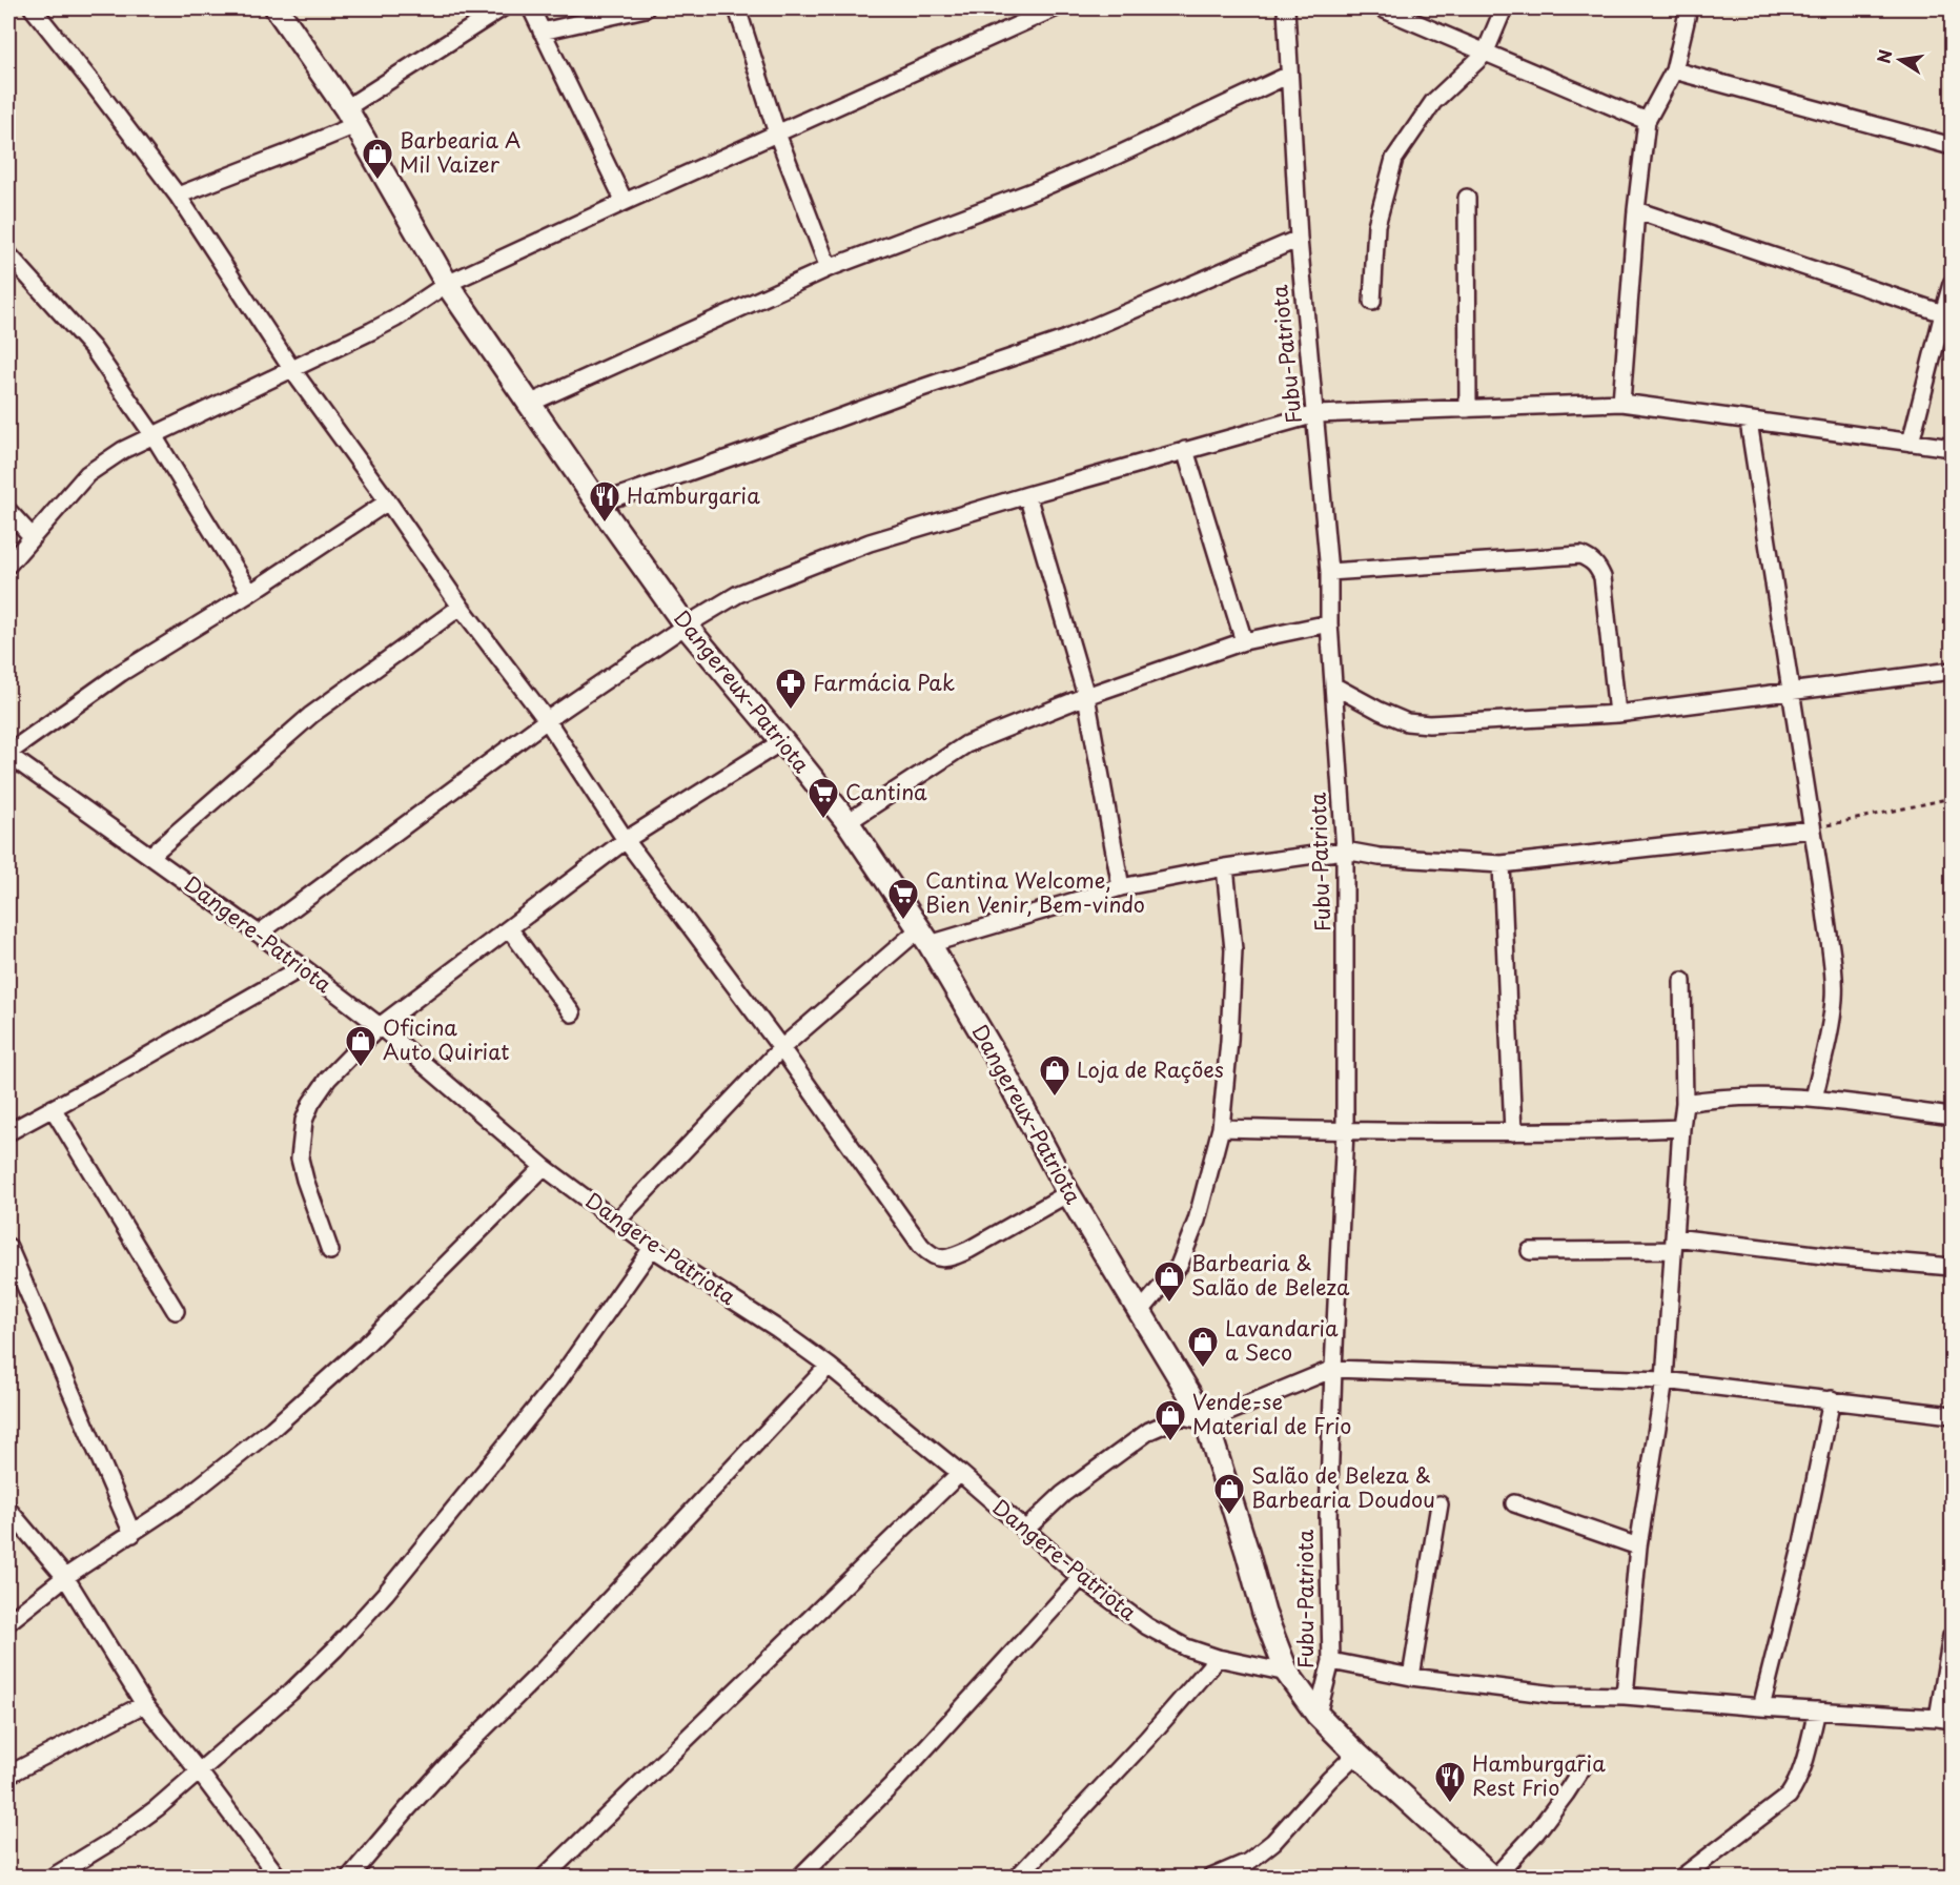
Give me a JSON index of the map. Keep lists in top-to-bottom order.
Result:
{
  "streets": {
    "street": ["Fubu-Patriota", "Dangereux-Patriota", "Dangere-Patriota"]
  },
  "crossings": [
    ["Dangereux-Patriota", "Dangere-Patriota"]
  ],
  "places": {
    "shop": [
      "Barbearia A Mil Vaizer",
      "Oficina Auto Quiriat",
      "Loja de Rações",
      "Barbearia & Salão de Beleza",
      "Lavandaria a Seco",
      "Vende-se Material de Frio",
      "Salão de Beleza & Barbearia Doudou"
    ],
    "restaurant": ["Hamburgaria", "Hamburgaria Rest Frio"],
    "pharmacy": ["Farmácia Pak"],
    "supermarket": ["Cantina", "Cantina Welcome, Bien Venir, Bem-vindo"]
  },
  "north": "left"
}
